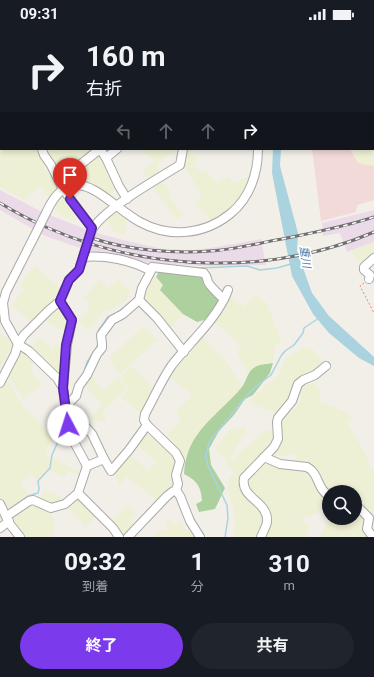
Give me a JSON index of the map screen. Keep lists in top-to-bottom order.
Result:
{
  "water": ["重川"],
  "page": {
    "status": "09:31",
    "turn": ["160 m", "右折"],
    "eta": [
      "09:32",
      "到着",
      "1",
      "分",
      "310",
      "m"
    ],
    "buttons": ["終了", "共有"]
  }
}
